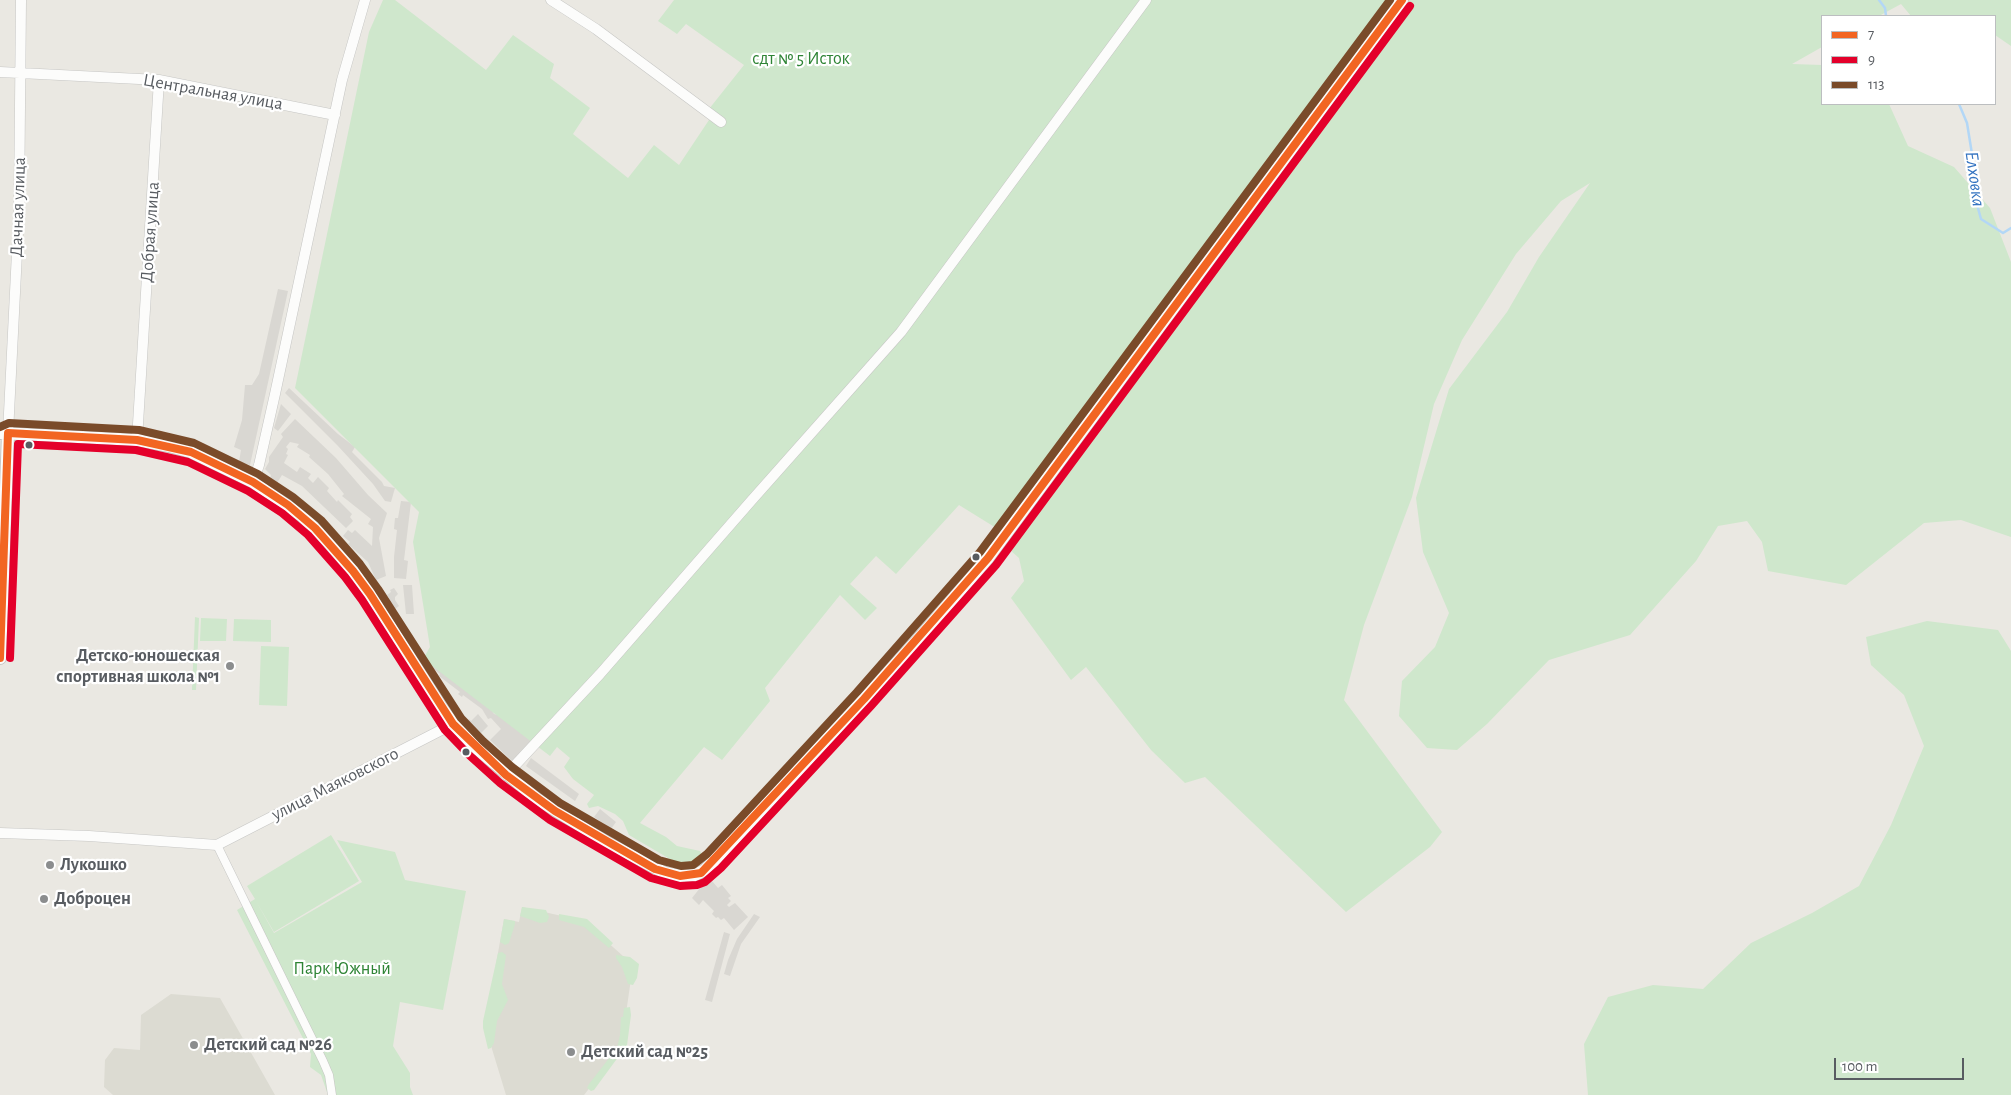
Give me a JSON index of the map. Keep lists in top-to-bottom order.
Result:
{
  "streets": {
    "street": [
      "Центральная улица",
      "Дачная улица",
      "Добрая улица",
      "улица Маяковского"
    ]
  },
  "crossings": [
    ["Центральная улица", "Дачная улица"],
    ["Центральная улица", "Добрая улица"]
  ],
  "water": ["Елховка"],
  "parks": ["сдт № 5 Исток", "Парк Южный"],
  "places": [
    "Детско-юношеская спортивная школа №1",
    "Лукошко",
    "Доброцен",
    "Детский сад №26",
    "Детский сад №25"
  ],
  "lines": ["transit line 7", "transit line 113", "transit line 9"],
  "legend": ["7", "9", "113"],
  "scale_bar": "100 m"
}
